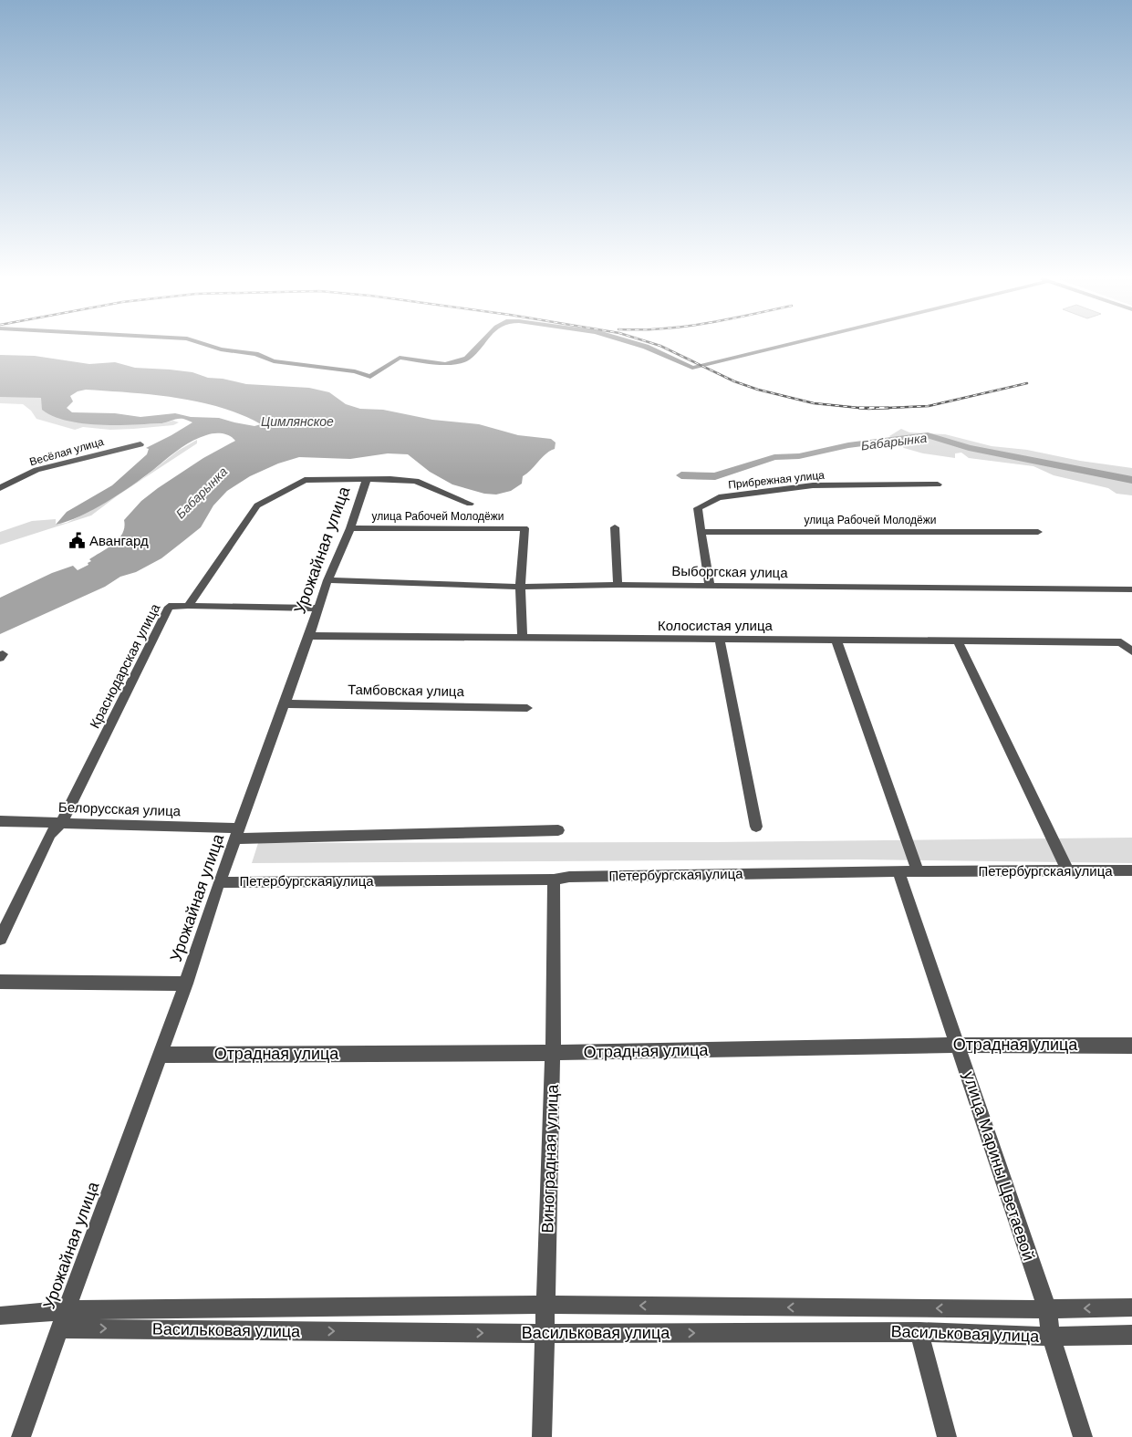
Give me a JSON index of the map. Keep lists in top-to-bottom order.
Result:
{
  "streets": {
    "street": [
      "Весёлая улица",
      "Прибрежная улица",
      "улица Рабочей Молодёжи",
      "Урожайная улица",
      "Выборгская улица",
      "Колосистая улица",
      "Краснодарская улица",
      "Тамбовская улица",
      "Белорусская улица",
      "Петербургская улица",
      "Отрадная улица",
      "Виноградная улица",
      "улица Марины Цветаевой",
      "Васильковая улица"
    ]
  },
  "crossings": [
    ["Прибрежная улица", "улица Рабочей Молодёжи"],
    ["Прибрежная улица", "Выборгская улица"],
    ["улица Рабочей Молодёжи", "Урожайная улица"],
    ["улица Рабочей Молодёжи", "Выборгская улица"],
    ["Урожайная улица", "Выборгская улица"],
    ["Урожайная улица", "Колосистая улица"],
    ["Урожайная улица", "Тамбовская улица"],
    ["Урожайная улица", "Белорусская улица"],
    ["Урожайная улица", "Петербургская улица"],
    ["Урожайная улица", "Отрадная улица"],
    ["Урожайная улица", "Васильковая улица"],
    ["Краснодарская улица", "Белорусская улица"],
    ["Петербургская улица", "Виноградная улица"],
    ["Петербургская улица", "улица Марины Цветаевой"],
    ["Отрадная улица", "Виноградная улица"],
    ["Отрадная улица", "улица Марины Цветаевой"],
    ["Виноградная улица", "Васильковая улица"],
    ["улица Марины Цветаевой", "Васильковая улица"]
  ],
  "water": ["Цимлянское", "Бабарынка"],
  "places": {
    "public building": ["Авангард"]
  }
}
